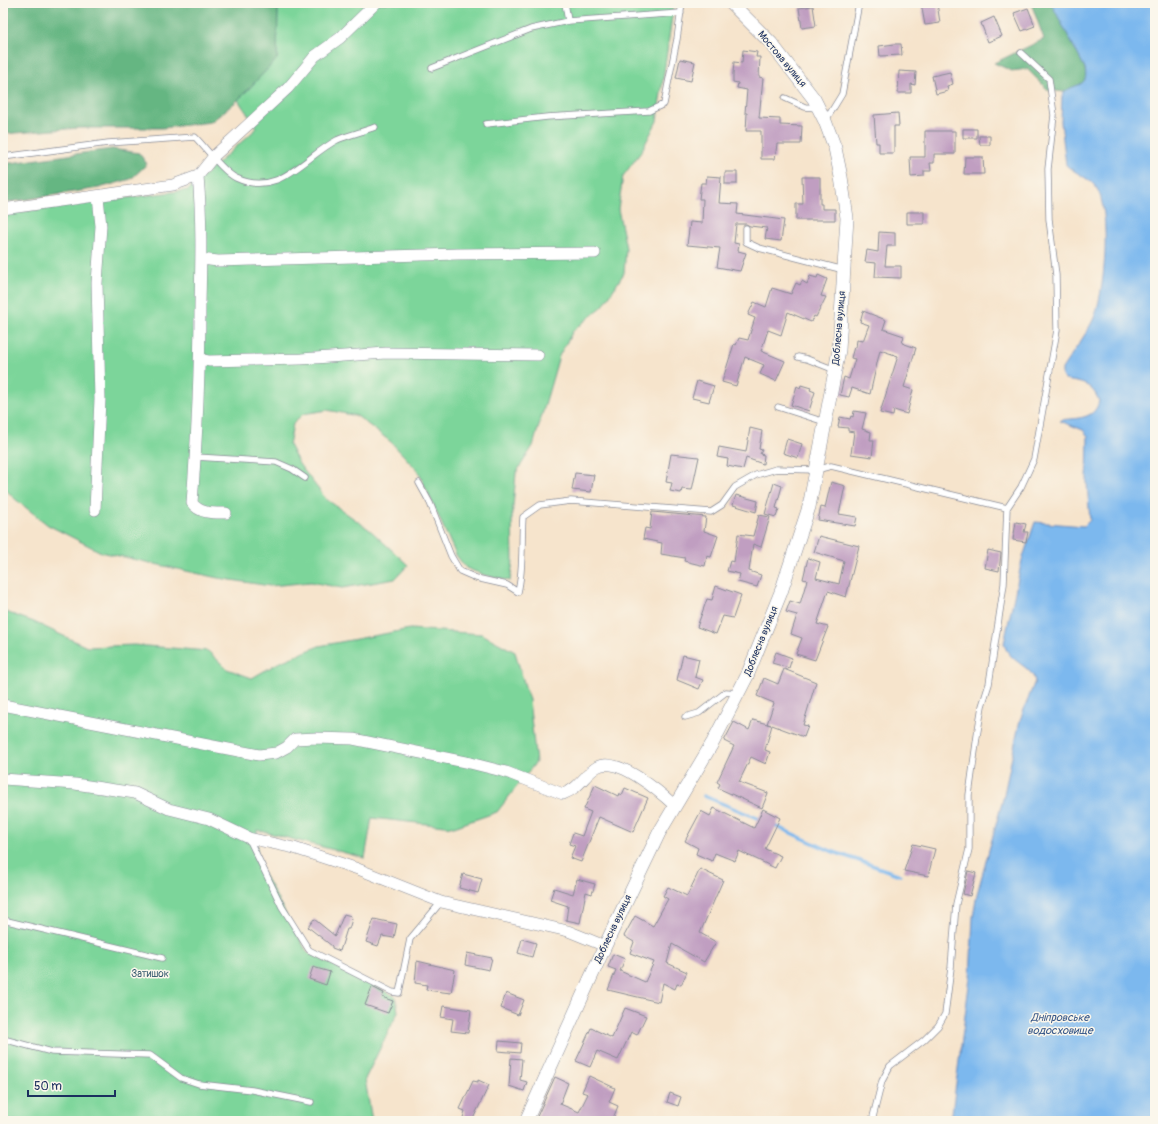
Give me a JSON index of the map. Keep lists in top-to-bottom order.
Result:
{
  "streets": {
    "street": ["Мостова вулиця", "Доблесна вулиця"]
  },
  "crossings": [
    ["Мостова вулиця", "Доблесна вулиця"]
  ],
  "water": ["Дніпровське водосховище"],
  "parks": ["Затишок"],
  "scale_bar": "50 m"
}
